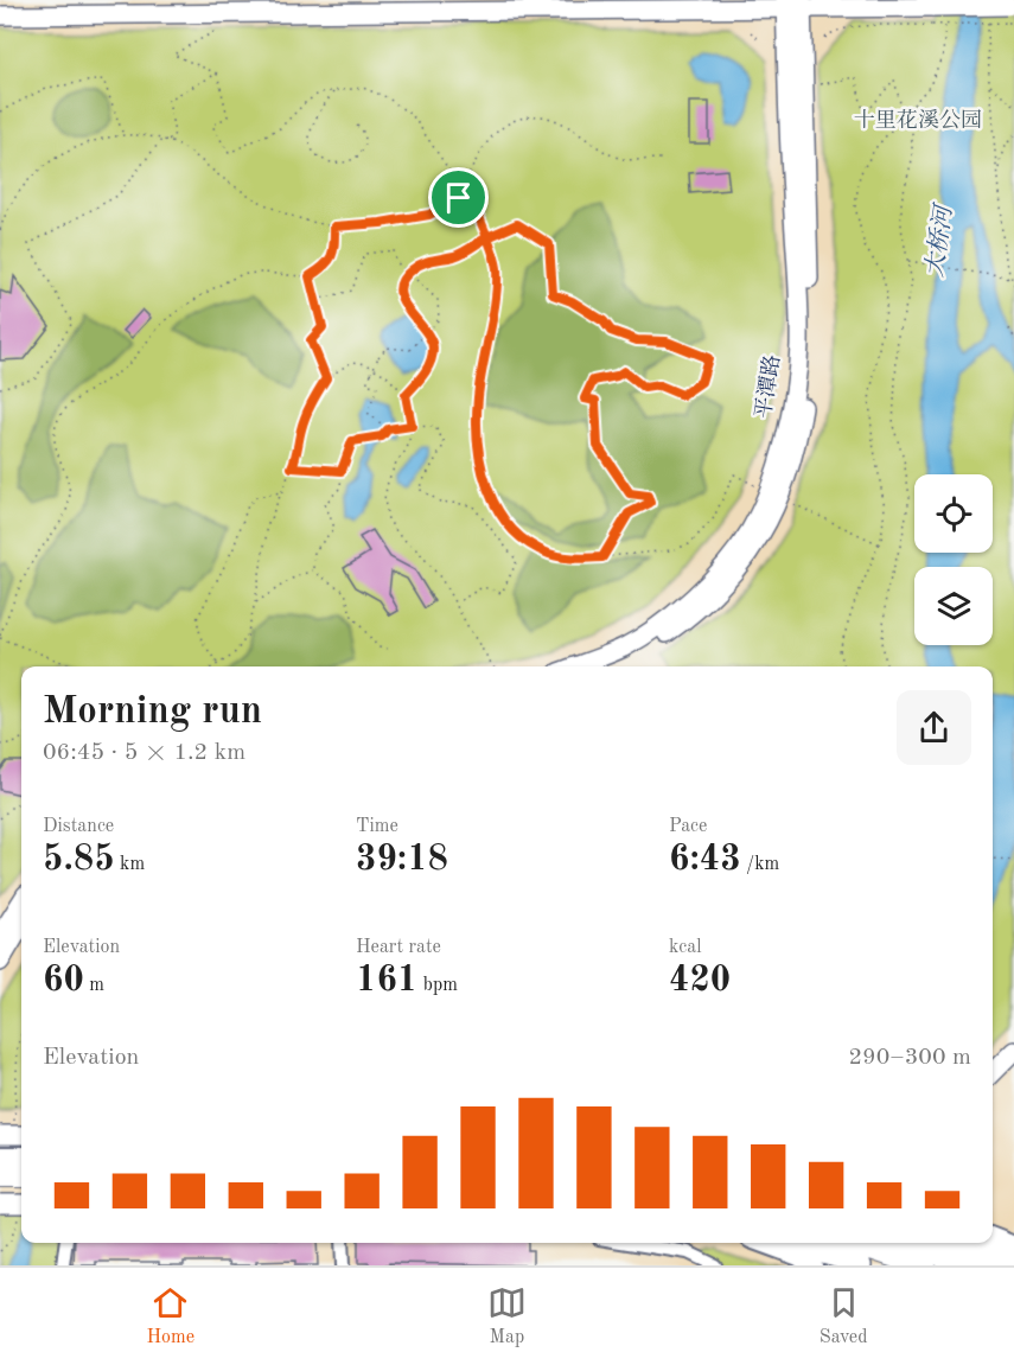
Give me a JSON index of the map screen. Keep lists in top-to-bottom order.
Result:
{
  "streets": {
    "street": ["平潭路"]
  },
  "water": ["大桥河"],
  "parks": ["十里花溪公园"],
  "page": {
    "heading": ["Morning run", "06:45 · 5 × 1.2 km"],
    "stats": [
      ["Distance", "5.85 km"],
      ["Time", "39:18"],
      ["Pace", "6:43 /km"],
      ["Elevation", "60 m"],
      ["Heart rate", "161 bpm"],
      ["kcal", "420"]
    ],
    "chart": ["Elevation", "290–300 m"],
    "tabs": ["Home", "Map", "Saved"]
  }
}
